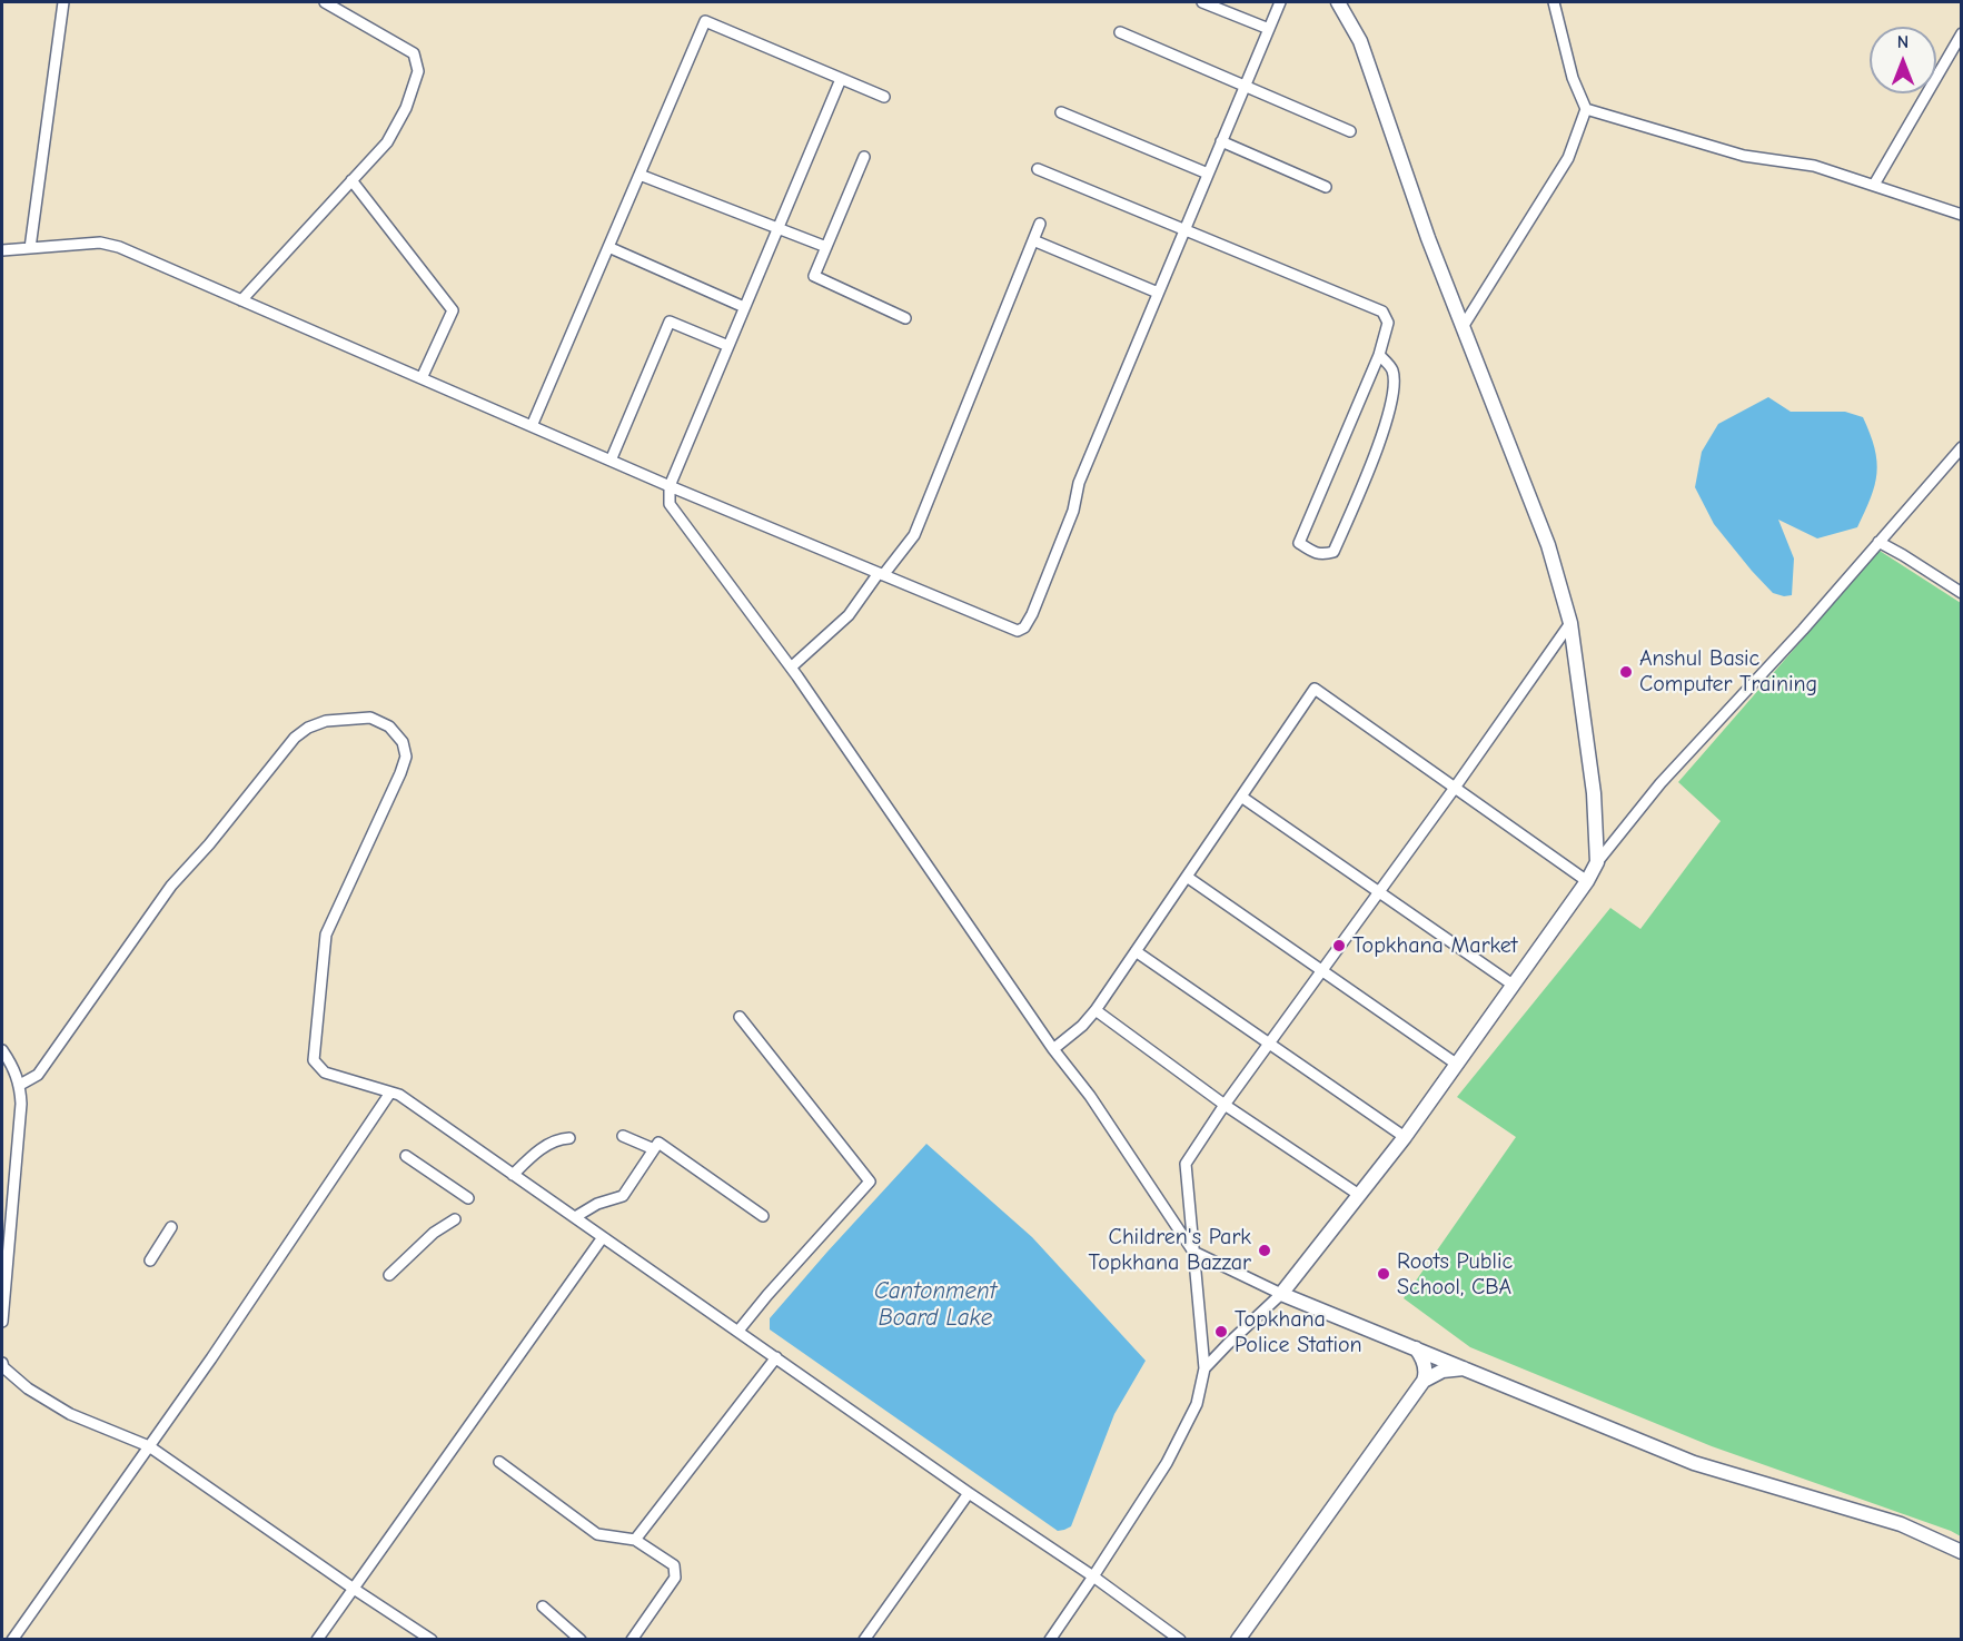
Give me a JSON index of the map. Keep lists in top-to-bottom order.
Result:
{
  "water": ["Cantonment Board Lake"],
  "places": [
    "Anshul Basic Computer Training",
    "Topkhana Market",
    "Children's Park Topkhana Bazzar",
    "Roots Public School, CBA",
    "Topkhana Police Station"
  ],
  "north": "top"
}
